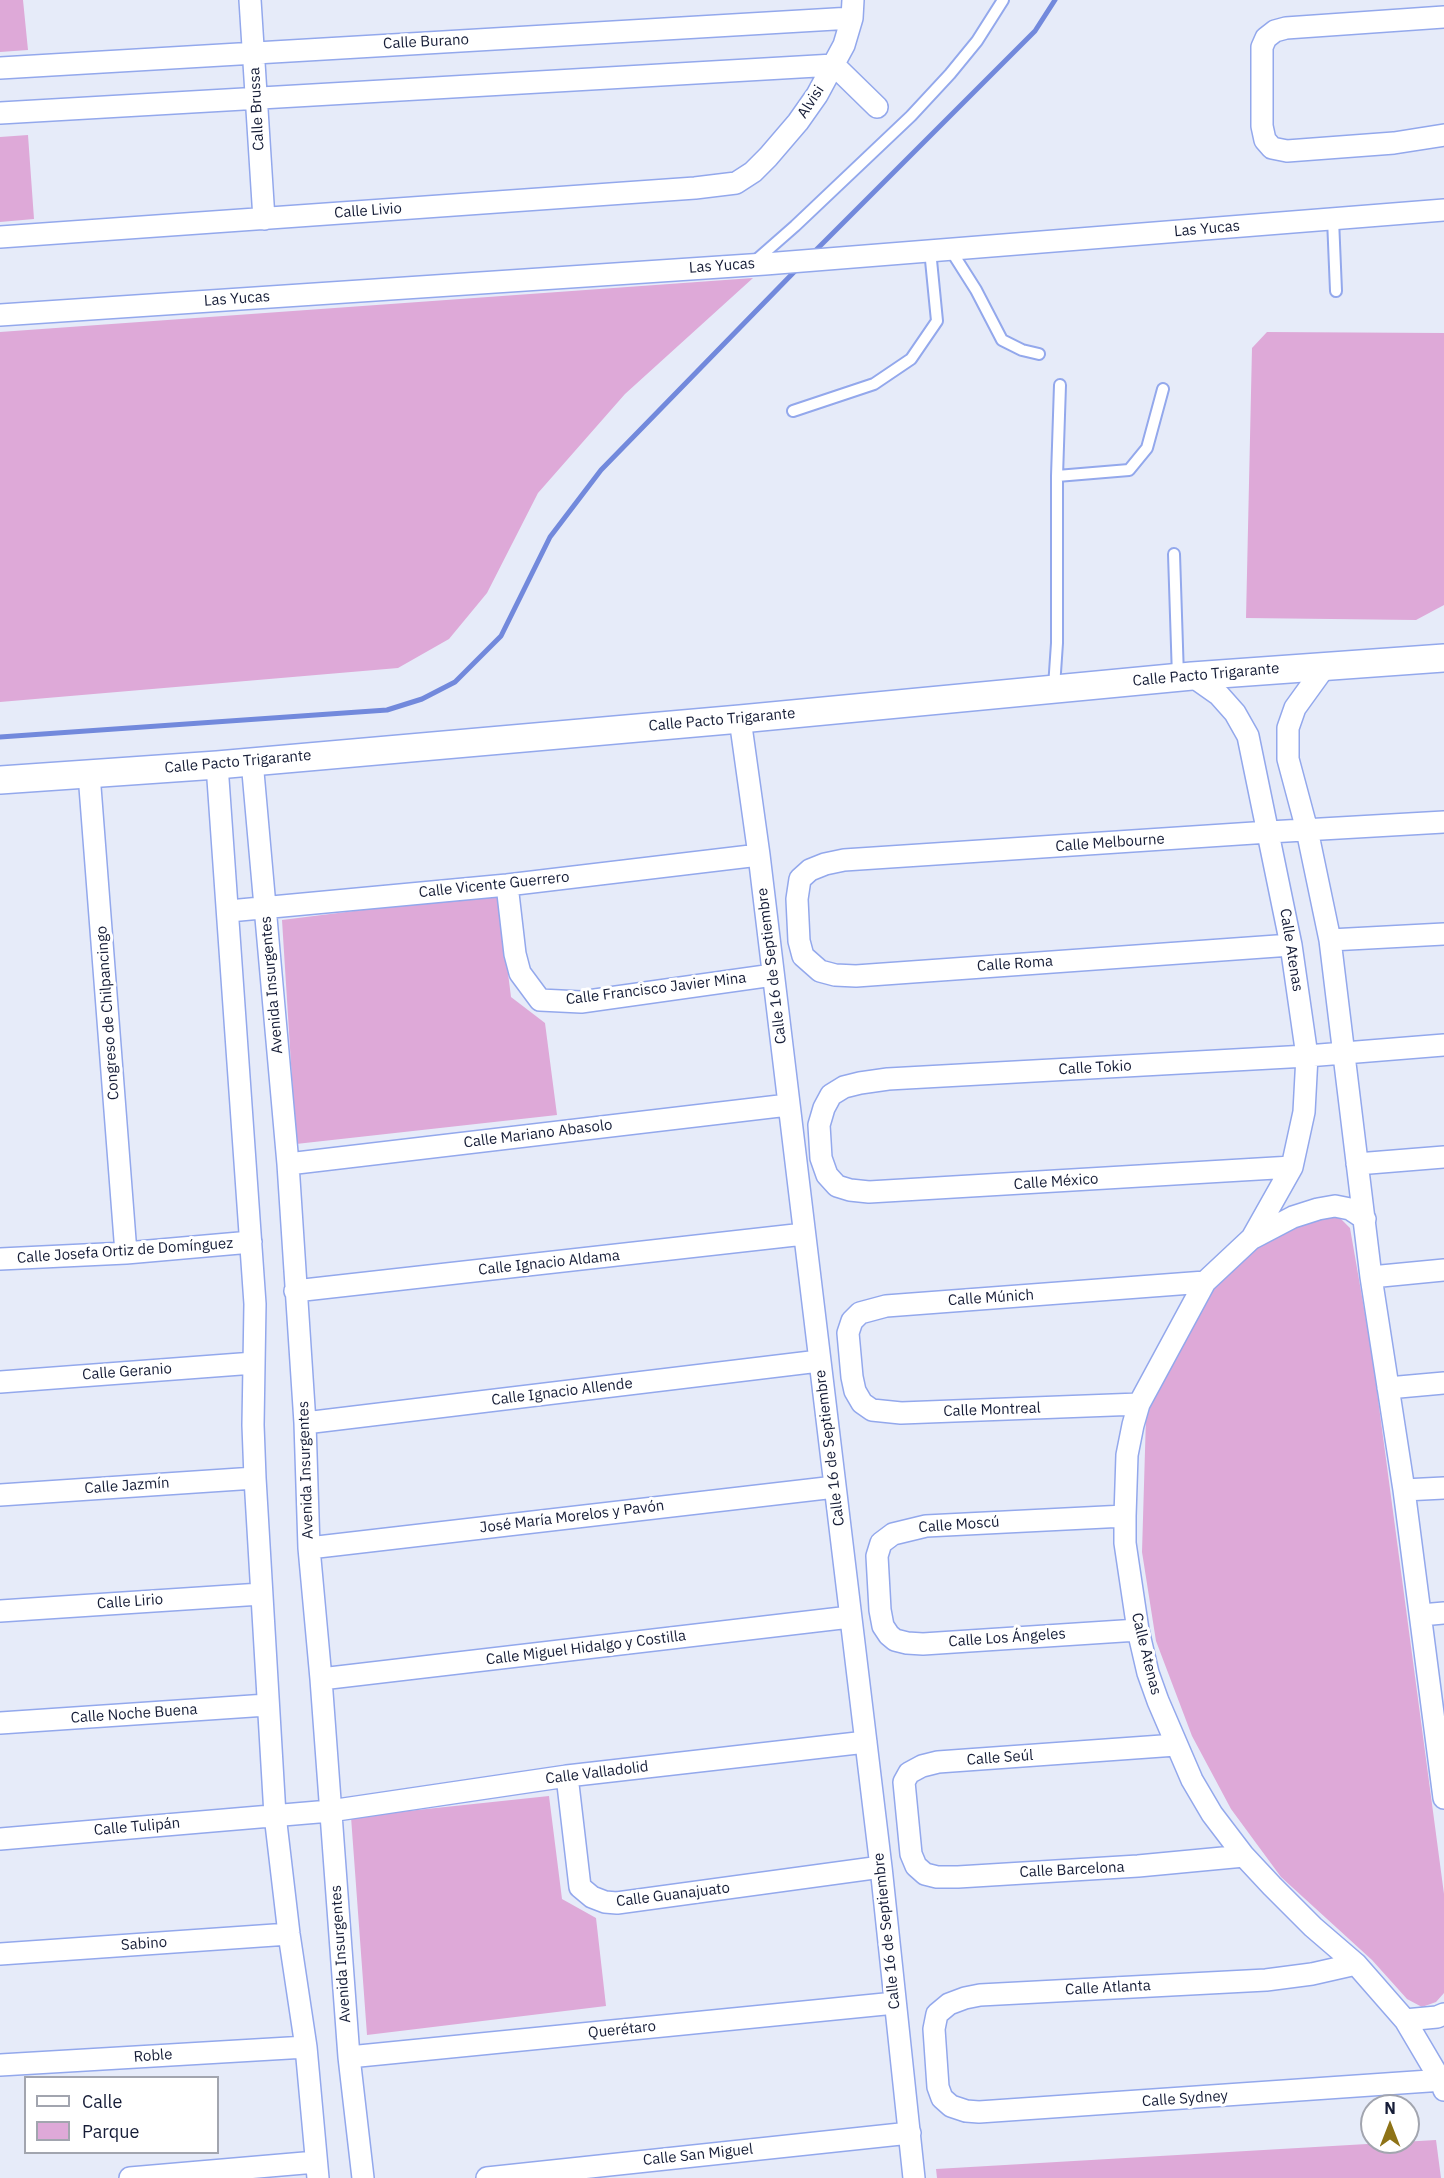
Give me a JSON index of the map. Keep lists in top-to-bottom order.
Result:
{
  "streets": {
    "street": [
      "Calle Burano",
      "Alvisi",
      "Calle Brussa",
      "Calle Livio",
      "Las Yucas",
      "Calle Pacto Trigarante",
      "Calle Melbourne",
      "Calle Vicente Guerrero",
      "Calle Atenas",
      "Calle Roma",
      "Calle 16 de Septiembre",
      "Avenida Insurgentes",
      "Calle Francisco Javier Mina",
      "Congreso de Chilpancingo",
      "Calle Tokio",
      "Calle Mariano Abasolo",
      "Calle México",
      "Calle Josefa Ortiz de Domínguez",
      "Calle Ignacio Aldama",
      "Calle Múnich",
      "Calle Geranio",
      "Calle Ignacio Allende",
      "Calle Montreal",
      "Calle Jazmín",
      "José María Morelos y Pavón",
      "Calle Moscú",
      "Calle Lirio",
      "Calle Los Ángeles",
      "Calle Miguel Hidalgo y Costilla",
      "Calle Noche Buena",
      "Calle Seúl",
      "Calle Valladolid",
      "Calle Tulipán",
      "Calle Barcelona",
      "Calle Guanajuato",
      "Sabino",
      "Calle Atlanta",
      "Querétaro",
      "Roble",
      "Calle Sydney",
      "Calle San Miguel"
    ]
  },
  "crossings": [
    ["Calle Burano", "Alvisi"],
    ["Calle Burano", "Calle Brussa"],
    ["Alvisi", "Calle Livio"],
    ["Calle Brussa", "Calle Livio"],
    ["Calle Pacto Trigarante", "Calle Atenas"],
    ["Calle Pacto Trigarante", "Calle 16 de Septiembre"],
    ["Calle Pacto Trigarante", "Avenida Insurgentes"],
    ["Calle Pacto Trigarante", "Congreso de Chilpancingo"],
    ["Calle Melbourne", "Calle Atenas"],
    ["Calle Melbourne", "Calle Roma"],
    ["Calle Vicente Guerrero", "Calle 16 de Septiembre"],
    ["Calle Vicente Guerrero", "Avenida Insurgentes"],
    ["Calle Vicente Guerrero", "Calle Francisco Javier Mina"],
    ["Calle Atenas", "Calle Roma"],
    ["Calle Atenas", "Calle Tokio"],
    ["Calle Atenas", "Calle México"],
    ["Calle Atenas", "Calle Múnich"],
    ["Calle Atenas", "Calle Montreal"],
    ["Calle Atenas", "Calle Moscú"],
    ["Calle Atenas", "Calle Los Ángeles"],
    ["Calle Atenas", "Calle Seúl"],
    ["Calle Atenas", "Calle Barcelona"],
    ["Calle Atenas", "Calle Atlanta"],
    ["Calle Atenas", "Calle Sydney"],
    ["Calle 16 de Septiembre", "Calle Francisco Javier Mina"],
    ["Calle 16 de Septiembre", "Calle Mariano Abasolo"],
    ["Calle 16 de Septiembre", "Calle Ignacio Aldama"],
    ["Calle 16 de Septiembre", "Calle Ignacio Allende"],
    ["Calle 16 de Septiembre", "José María Morelos y Pavón"],
    ["Calle 16 de Septiembre", "Calle Miguel Hidalgo y Costilla"],
    ["Calle 16 de Septiembre", "Calle Valladolid"],
    ["Calle 16 de Septiembre", "Calle Guanajuato"],
    ["Calle 16 de Septiembre", "Querétaro"],
    ["Calle 16 de Septiembre", "Calle San Miguel"],
    ["Avenida Insurgentes", "Calle Mariano Abasolo"],
    ["Avenida Insurgentes", "Calle Ignacio Aldama"],
    ["Avenida Insurgentes", "Calle Ignacio Allende"],
    ["Avenida Insurgentes", "José María Morelos y Pavón"],
    ["Avenida Insurgentes", "Calle Miguel Hidalgo y Costilla"],
    ["Avenida Insurgentes", "Calle Valladolid"],
    ["Avenida Insurgentes", "Querétaro"],
    ["Congreso de Chilpancingo", "Calle Josefa Ortiz de Domínguez"],
    ["Calle Tokio", "Calle México"],
    ["Calle Múnich", "Calle Montreal"],
    ["Calle Moscú", "Calle Los Ángeles"],
    ["Calle Seúl", "Calle Barcelona"],
    ["Calle Valladolid", "Calle Tulipán"],
    ["Calle Valladolid", "Calle Guanajuato"],
    ["Calle Atlanta", "Calle Sydney"]
  ],
  "legend": ["Calle", "Parque"],
  "north": "top"
}
